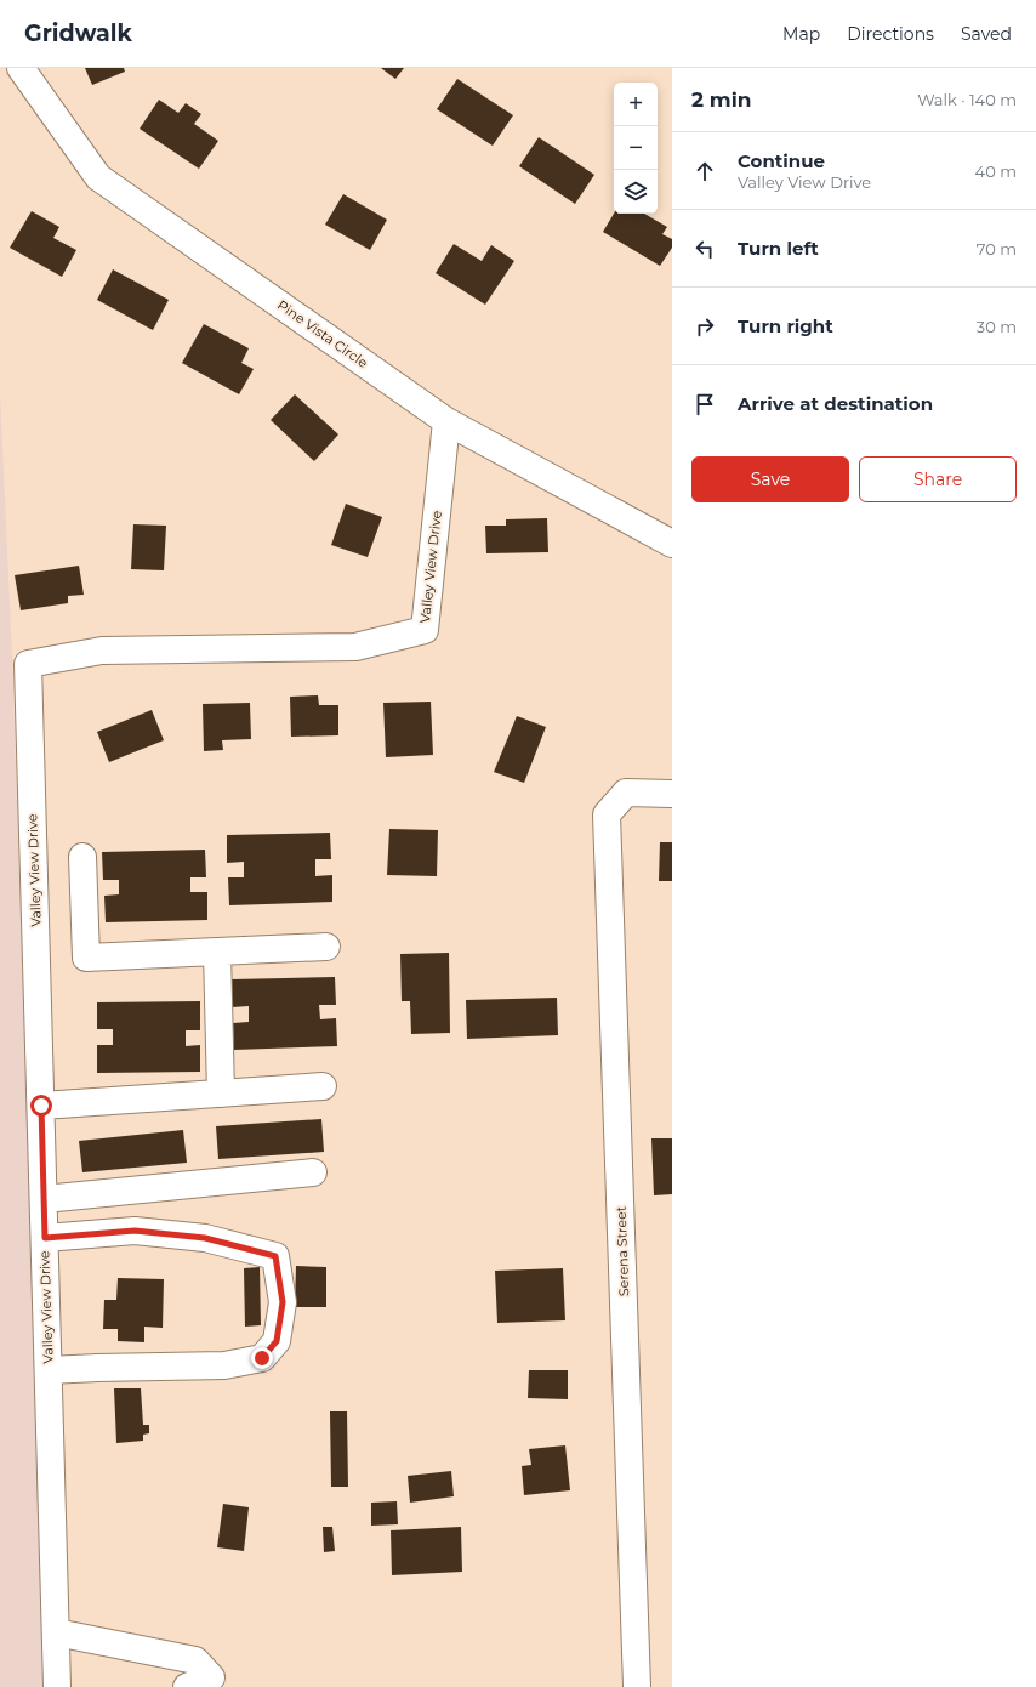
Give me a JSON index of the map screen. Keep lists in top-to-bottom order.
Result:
{
  "streets": {
    "street": ["Pine Vista Circle", "Valley View Drive", "Serena Street"]
  },
  "crossings": [
    ["Pine Vista Circle", "Valley View Drive"]
  ],
  "page": {
    "header": "Gridwalk",
    "nav": ["Map", "Directions", "Saved"],
    "heading": ["2 min", "Walk · 140 m"],
    "map_buttons": ["+", "−"],
    "list": [
      ["Continue", "Valley View Drive", "40 m"],
      ["Turn left", "70 m"],
      ["Turn right", "30 m"],
      "Arrive at destination"
    ],
    "buttons": ["Save", "Share"]
  }
}
